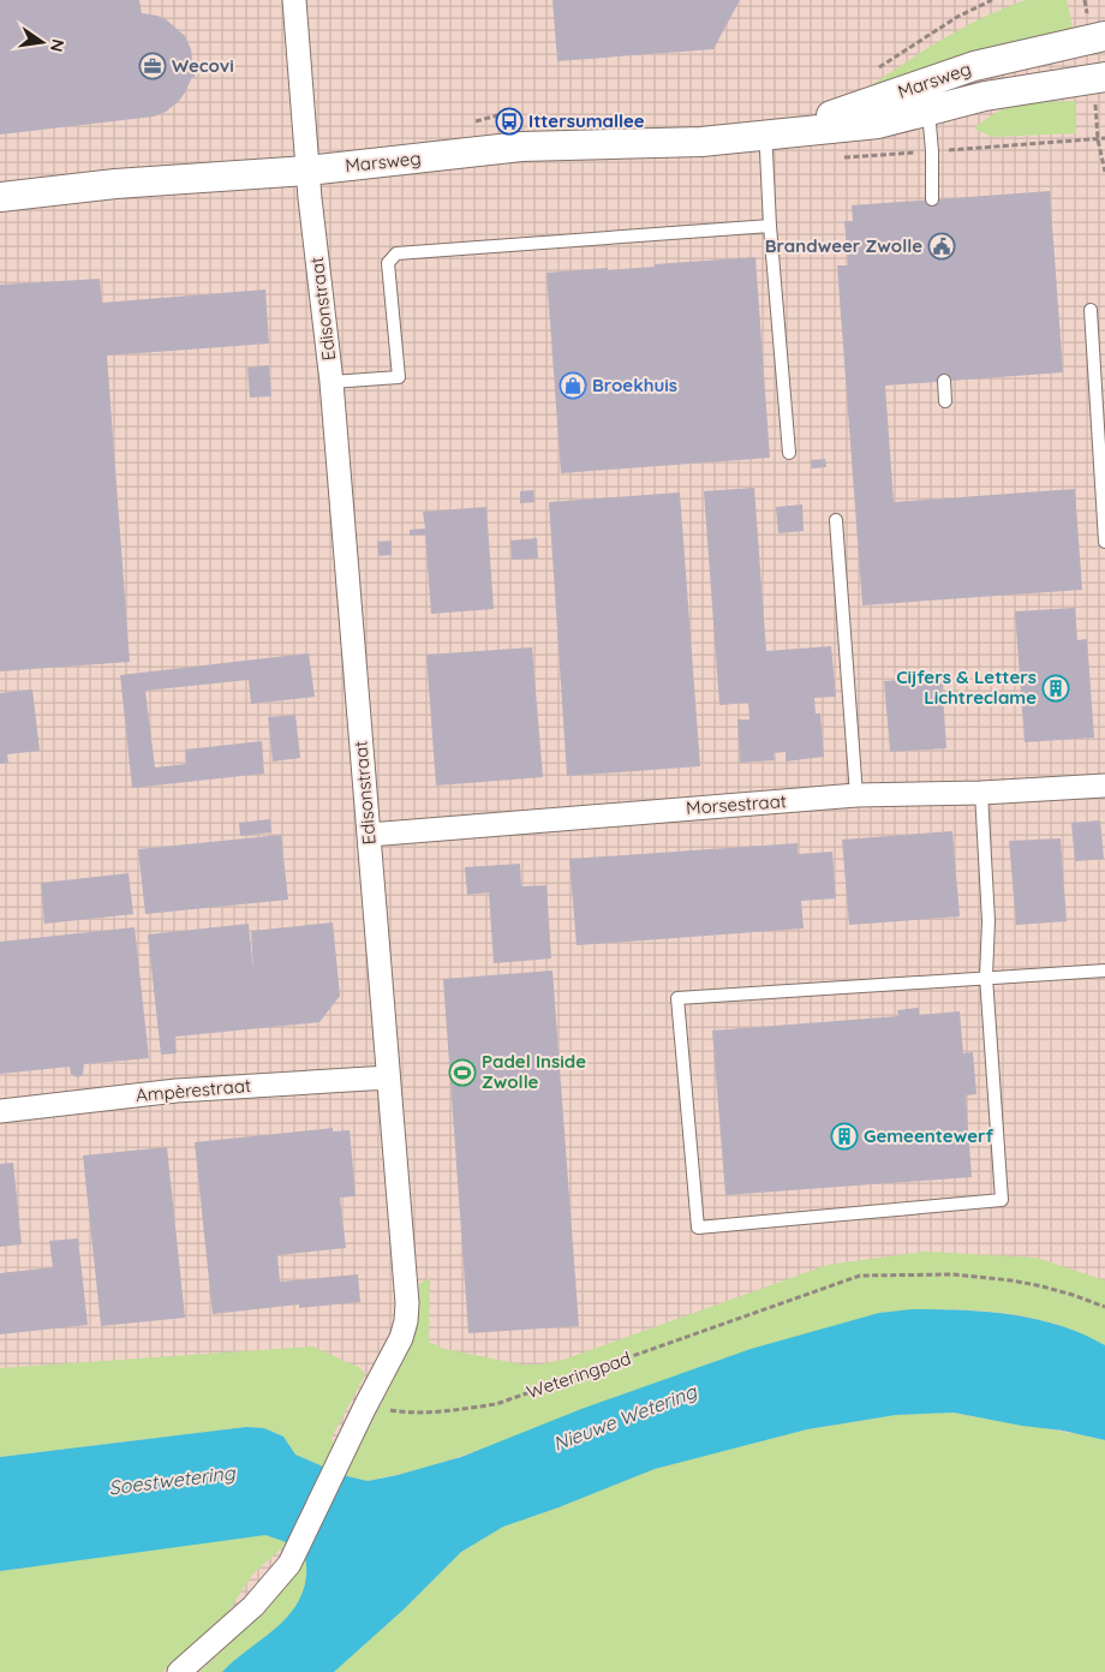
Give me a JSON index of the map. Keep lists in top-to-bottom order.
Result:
{
  "streets": {
    "street": [
      "Marsweg",
      "Edisonstraat",
      "Morsestraat",
      "Ampèrestraat"
    ],
    "path": ["Weteringpad"]
  },
  "crossings": [
    ["Marsweg", "Edisonstraat"],
    ["Edisonstraat", "Morsestraat"],
    ["Edisonstraat", "Ampèrestraat"],
    ["Edisonstraat", "Weteringpad"]
  ],
  "water": ["Nieuwe Wetering", "Soestwetering"],
  "places": {
    "office": ["Wecovi"],
    "bus stop": ["Ittersumallee"],
    "public building": ["Brandweer Zwolle"],
    "shop": ["Broekhuis"],
    "building": ["Cijfers & Letters Lichtreclame", "Gemeentewerf"],
    "sports": ["Padel Inside Zwolle"]
  },
  "north": "right"
}
